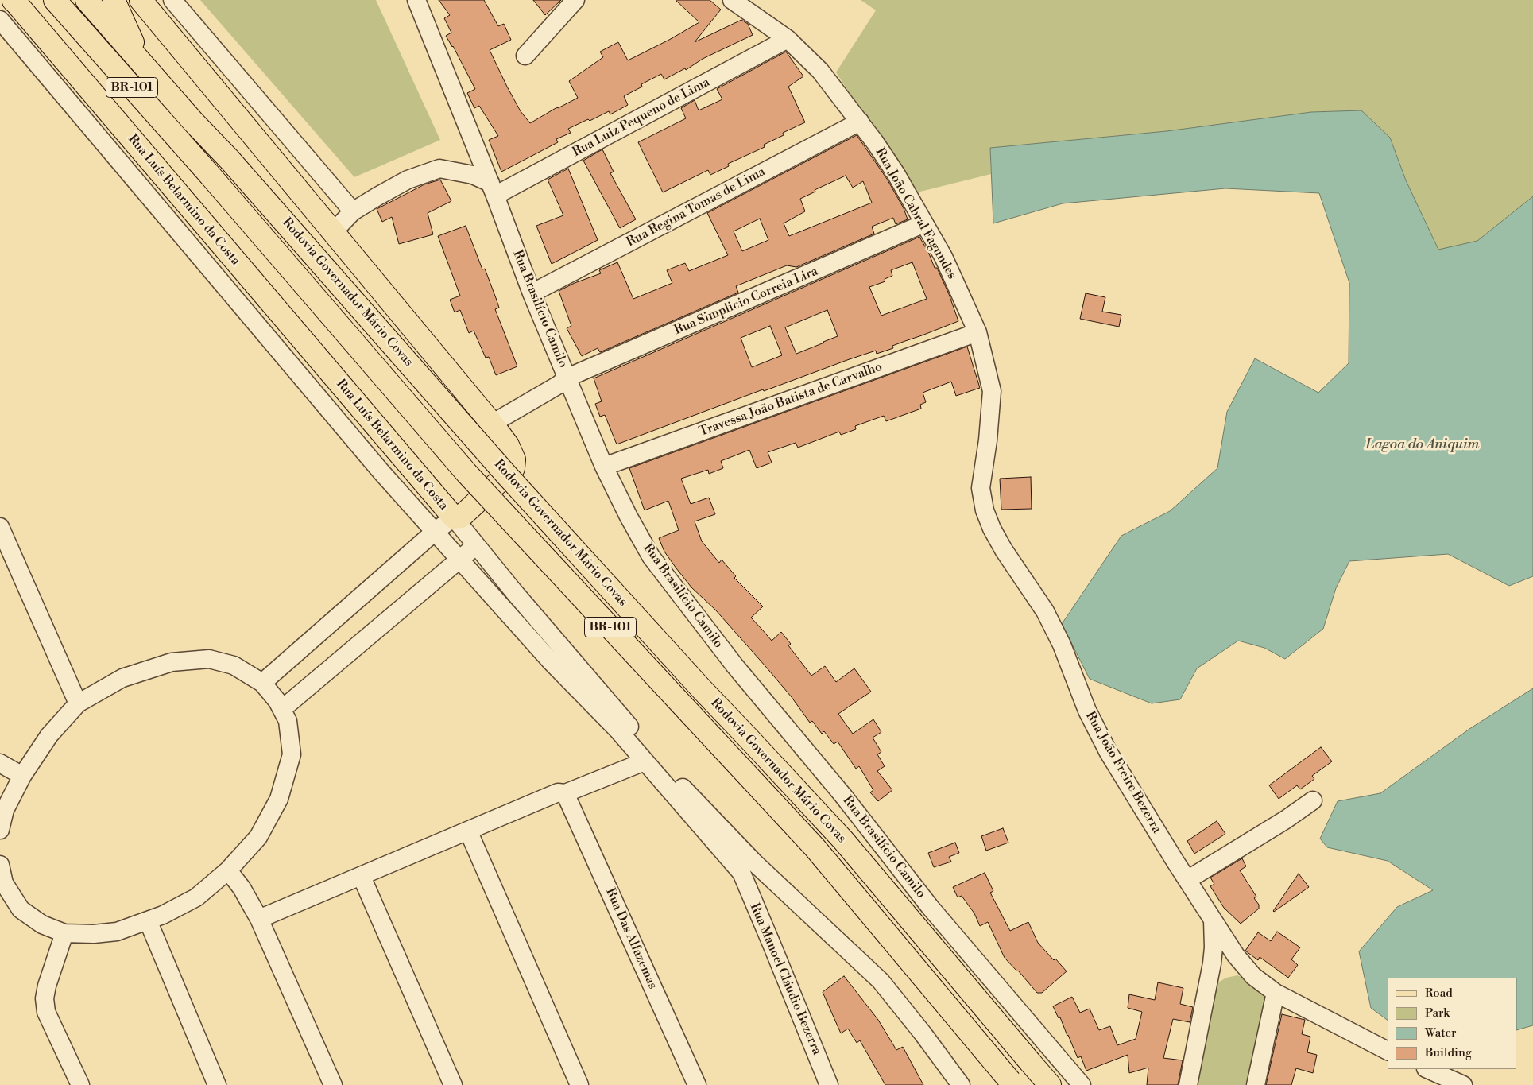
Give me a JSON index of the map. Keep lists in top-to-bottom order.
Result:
{
  "streets": {
    "main road": ["BR-101", "Rua Luís Belarmino da Costa", "Rodovia Governador Mário Covas"],
    "street": [
      "Rua Luiz Pequeno de Lima",
      "Rua Regina Tomas de Lima",
      "Rua João Cabral Fagundes",
      "Rua Simplicio Correia Lira",
      "Rua Brasilício Camilo",
      "Travessa João Batista de Carvalho",
      "Rua João Freire Bezerra",
      "Rua Das Alfazemas",
      "Rua Manoel Cláudio Bezerra"
    ]
  },
  "crossings": [
    ["Rua Luiz Pequeno de Lima", "Rua João Cabral Fagundes"],
    ["Rua Luiz Pequeno de Lima", "Rua Brasilício Camilo"],
    ["Rua Luís Belarmino da Costa", "Rua Simplicio Correia Lira"],
    ["Rua Regina Tomas de Lima", "Rua João Cabral Fagundes"],
    ["Rua Regina Tomas de Lima", "Rua Brasilício Camilo"],
    ["Rua João Cabral Fagundes", "Rua Simplicio Correia Lira"],
    ["Rua João Cabral Fagundes", "Travessa João Batista de Carvalho"],
    ["Rua João Cabral Fagundes", "Rua João Freire Bezerra"],
    ["Rua Simplicio Correia Lira", "Rua Brasilício Camilo"],
    ["Rua Brasilício Camilo", "Travessa João Batista de Carvalho"]
  ],
  "water": ["Lagoa do Aniquim"],
  "legend": [
    "Road",
    "Park",
    "Water",
    "Building"
  ]
}
